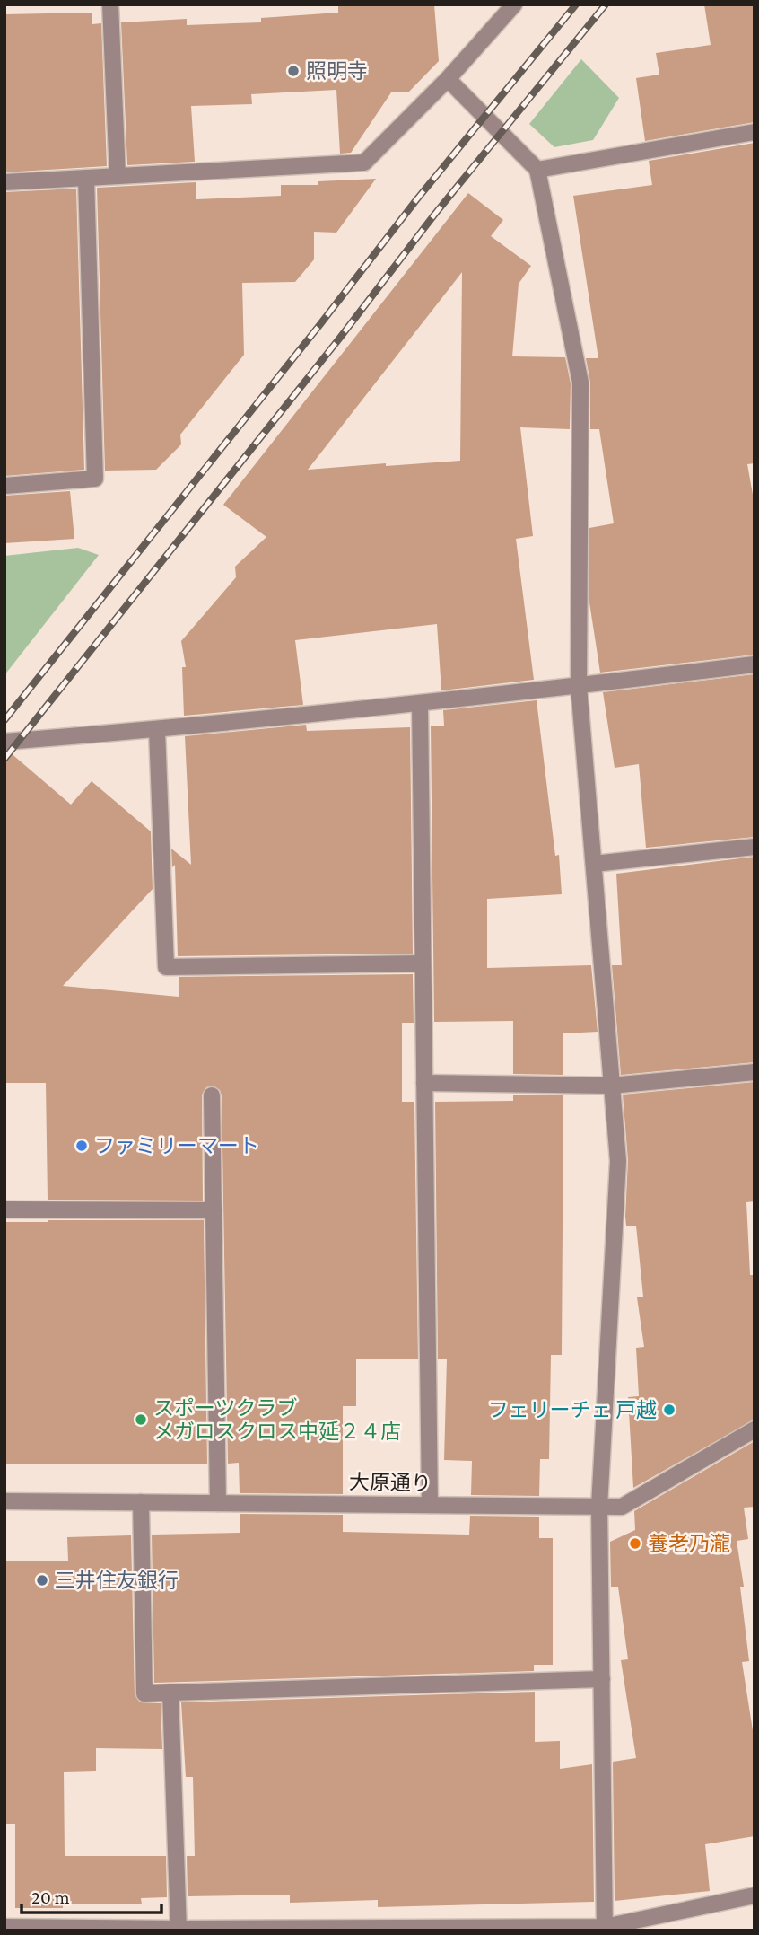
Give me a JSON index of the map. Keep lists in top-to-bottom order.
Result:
{
  "streets": {
    "street": ["大原通り"]
  },
  "places": [
    "照明寺",
    "ファミリーマート",
    "フェリーチェ 戸越",
    "スポーツクラブ メガロスクロス中延２４店",
    "養老乃瀧",
    "三井住友銀行"
  ],
  "scale_bar": "20 m"
}
